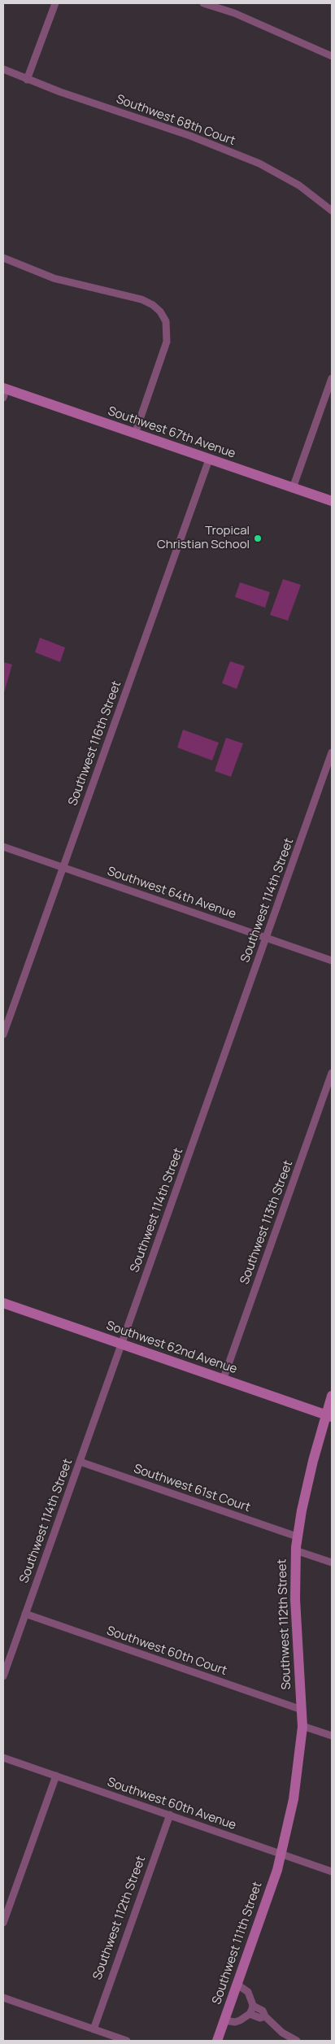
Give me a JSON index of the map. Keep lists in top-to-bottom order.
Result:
{
  "streets": {
    "main road": [
      "Southwest 67th Avenue",
      "Southwest 62nd Avenue",
      "Southwest 112th Street",
      "Southwest 111th Street"
    ],
    "street": [
      "Southwest 68th Court",
      "Southwest 116th Street",
      "Southwest 64th Avenue",
      "Southwest 114th Street",
      "Southwest 113th Street",
      "Southwest 61st Court",
      "Southwest 60th Court",
      "Southwest 60th Avenue"
    ]
  },
  "crossings": [
    ["Southwest 67th Avenue", "Southwest 116th Street"],
    ["Southwest 116th Street", "Southwest 64th Avenue"],
    ["Southwest 64th Avenue", "Southwest 114th Street"],
    ["Southwest 114th Street", "Southwest 62nd Avenue"],
    ["Southwest 114th Street", "Southwest 61st Court"],
    ["Southwest 114th Street", "Southwest 60th Court"],
    ["Southwest 113th Street", "Southwest 62nd Avenue"],
    ["Southwest 62nd Avenue", "Southwest 112th Street"],
    ["Southwest 61st Court", "Southwest 112th Street"],
    ["Southwest 112th Street", "Southwest 60th Court"],
    ["Southwest 112th Street", "Southwest 60th Avenue"],
    ["Southwest 112th Street", "Southwest 111th Street"],
    ["Southwest 60th Avenue", "Southwest 111th Street"]
  ],
  "places": ["Tropical Christian School"]
}
